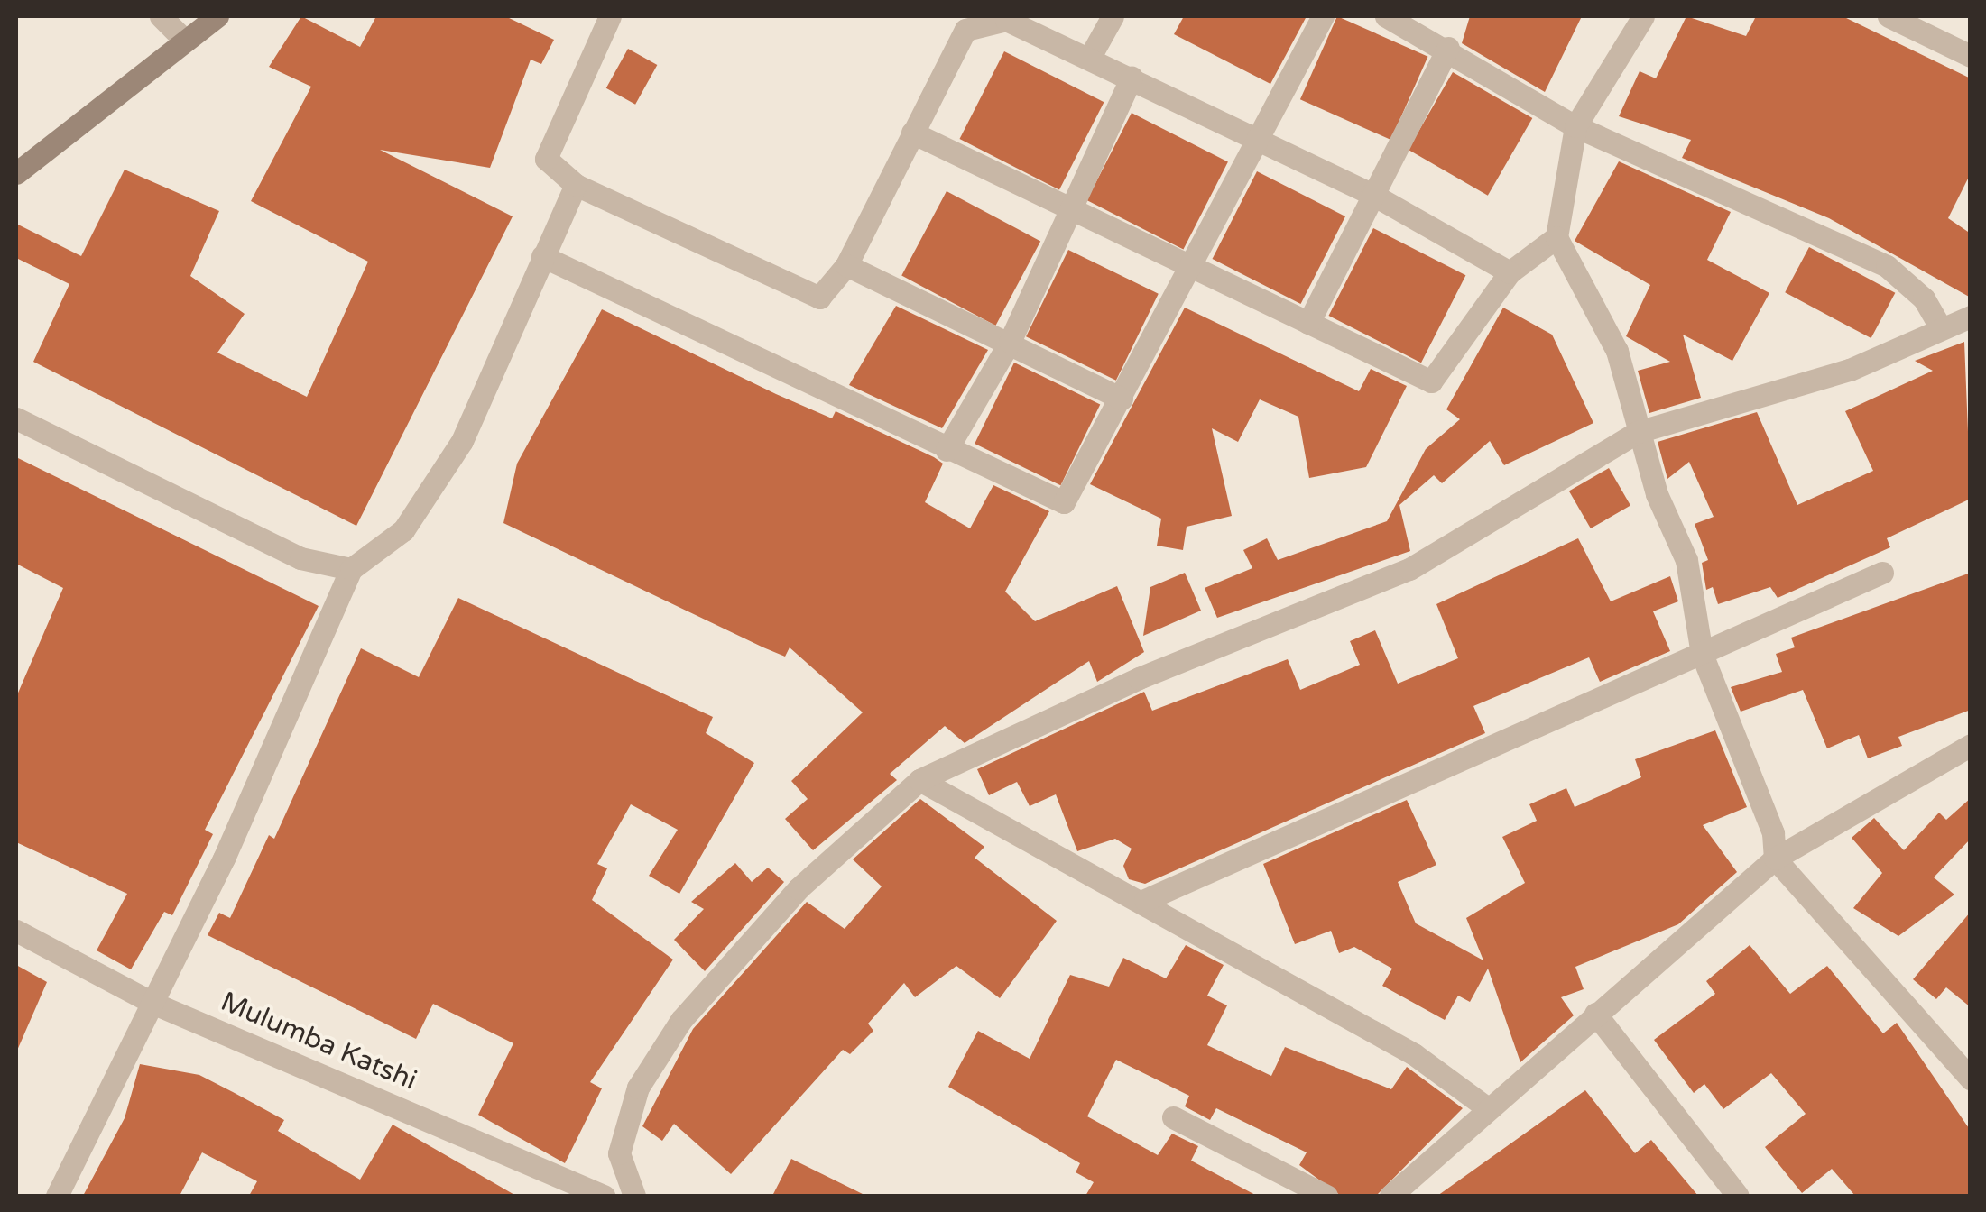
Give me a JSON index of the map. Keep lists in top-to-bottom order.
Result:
{
  "streets": {
    "street": ["Mulumba Katshi"]
  }
}
